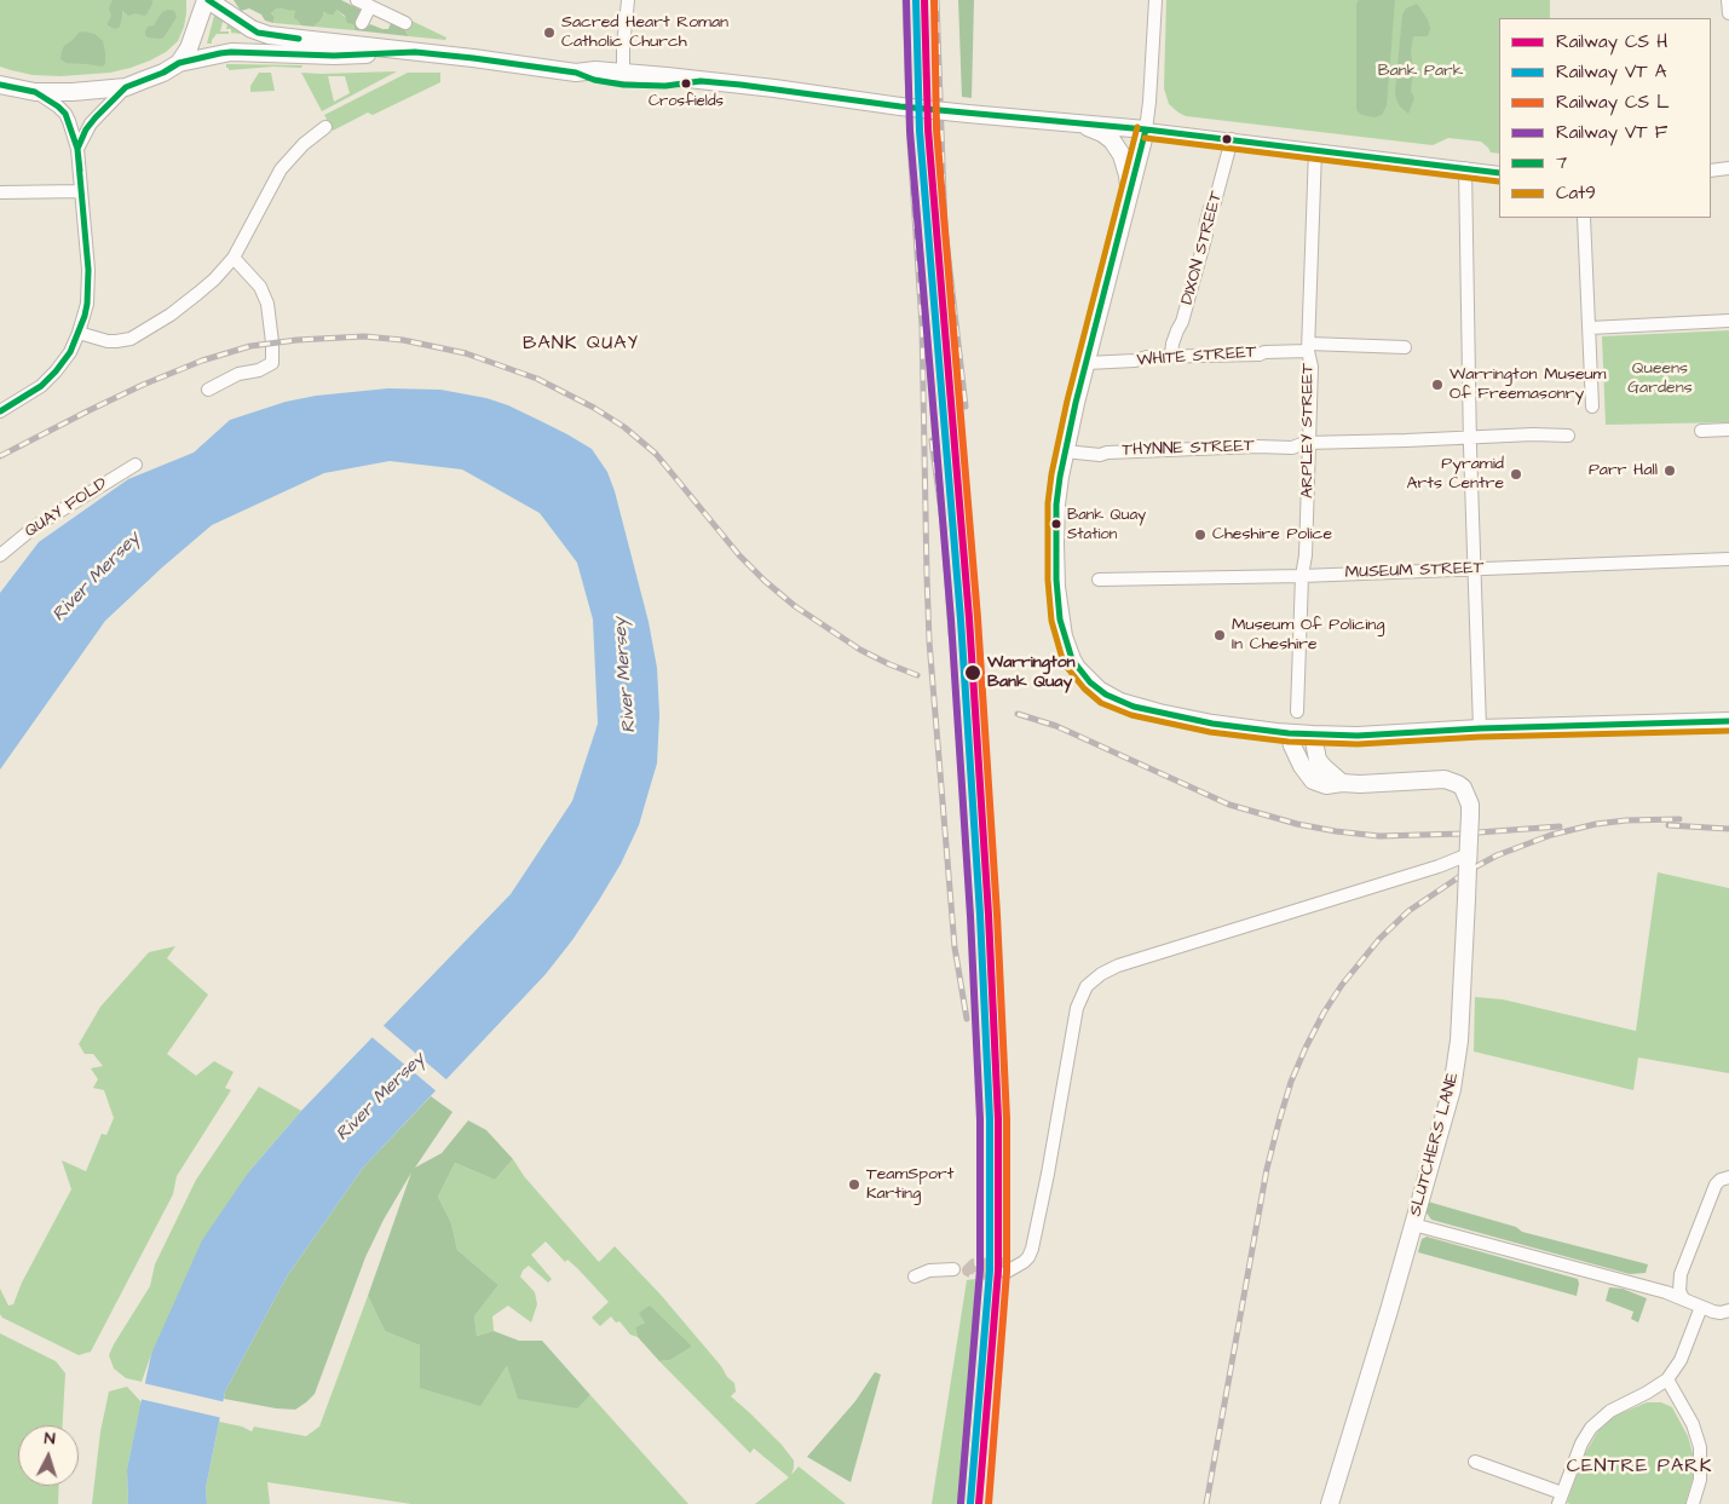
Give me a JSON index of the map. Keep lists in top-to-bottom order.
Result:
{
  "streets": {
    "highway": ["SLUTCHERS LANE"],
    "street": [
      "DIXON STREET",
      "WHITE STREET",
      "ARPLEY STREET",
      "THYNNE STREET",
      "QUAY FOLD",
      "MUSEUM STREET"
    ]
  },
  "crossings": [
    ["DIXON STREET", "WHITE STREET"],
    ["WHITE STREET", "ARPLEY STREET"],
    ["ARPLEY STREET", "THYNNE STREET"],
    ["ARPLEY STREET", "MUSEUM STREET"]
  ],
  "districts": ["BANK QUAY", "CENTRE PARK"],
  "water": ["River Mersey"],
  "parks": ["Bank Park", "Queens Gardens"],
  "places": [
    "Sacred Heart Roman Catholic Church",
    "Crosfields",
    "Warrington Museum Of Freemasonry",
    "Parr Hall",
    "Pyramid Arts Centre",
    "Bank Quay Station",
    "Cheshire Police",
    "Museum Of Policing In Cheshire",
    "Warrington Bank Quay",
    "TeamSport Karting"
  ],
  "lines": ["transit line 7", "transit line Cat9"],
  "legend": [
    "Railway CS H",
    "Railway VT A",
    "Railway CS L",
    "Railway VT F",
    "7",
    "Cat9"
  ],
  "north": "top"
}
